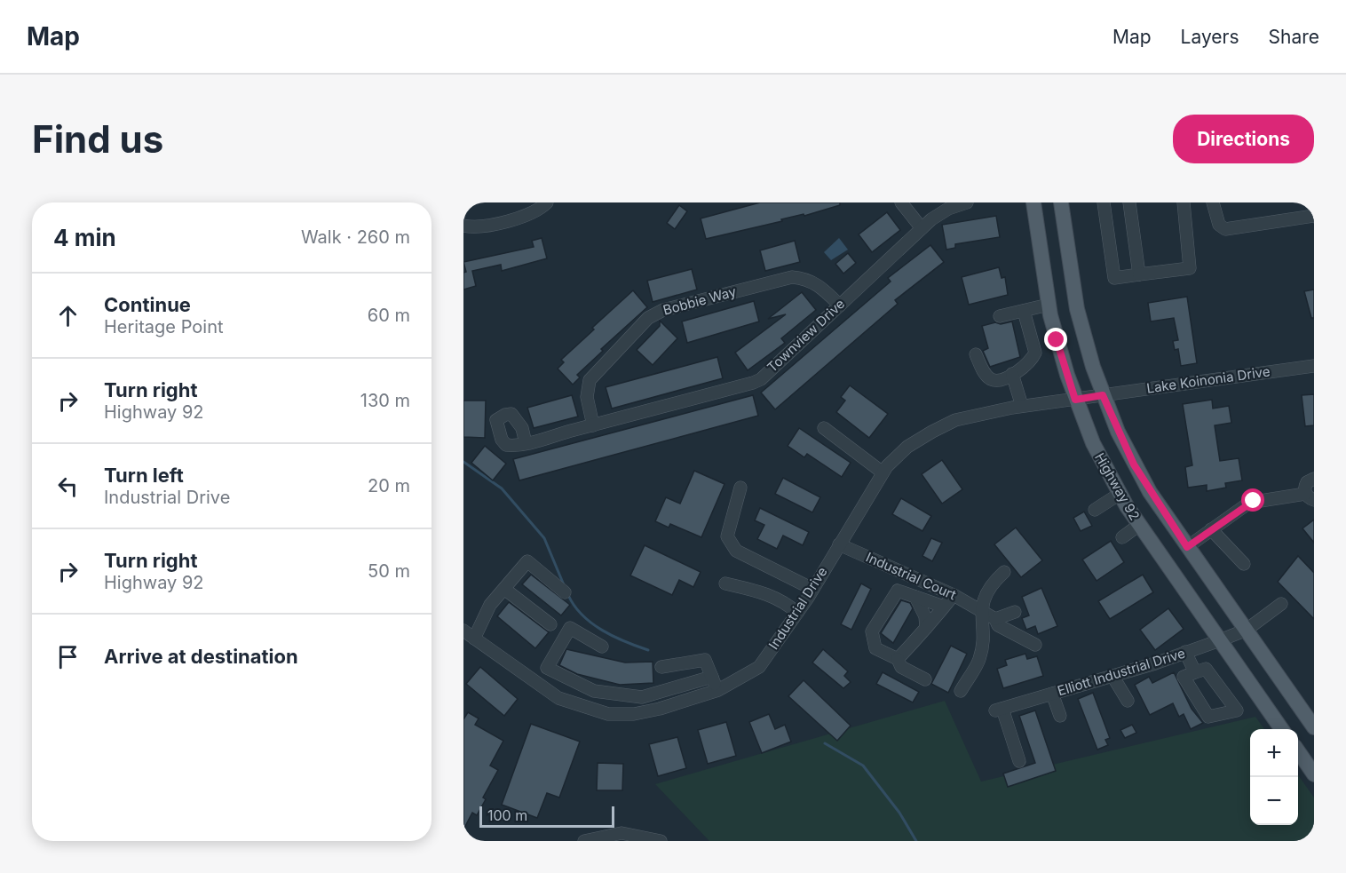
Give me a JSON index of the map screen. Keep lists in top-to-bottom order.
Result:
{
  "streets": {
    "main road": ["Highway 92"],
    "street": [
      "Bobbie Way",
      "Townview Drive",
      "Lake Koinonia Drive",
      "Industrial Court",
      "Industrial Drive",
      "Elliott Industrial Drive"
    ]
  },
  "crossings": [
    ["Bobbie Way", "Townview Drive"],
    ["Lake Koinonia Drive", "Highway 92"],
    ["Lake Koinonia Drive", "Industrial Drive"],
    ["Highway 92", "Industrial Drive"],
    ["Highway 92", "Elliott Industrial Drive"],
    ["Industrial Court", "Industrial Drive"]
  ],
  "scale_bar": "100 m",
  "page": {
    "header": "Map",
    "nav": ["Map", "Layers", "Share"],
    "buttons": "Directions",
    "title": "Find us",
    "heading": ["4 min", "Walk · 260 m"],
    "list": [
      ["Continue", "Heritage Point", "60 m"],
      ["Turn right", "Highway 92", "130 m"],
      ["Turn left", "Industrial Drive", "20 m"],
      ["Turn right", "Highway 92", "50 m"],
      "Arrive at destination"
    ],
    "map_buttons": ["+", "−"],
    "scale": "100 m"
  }
}
